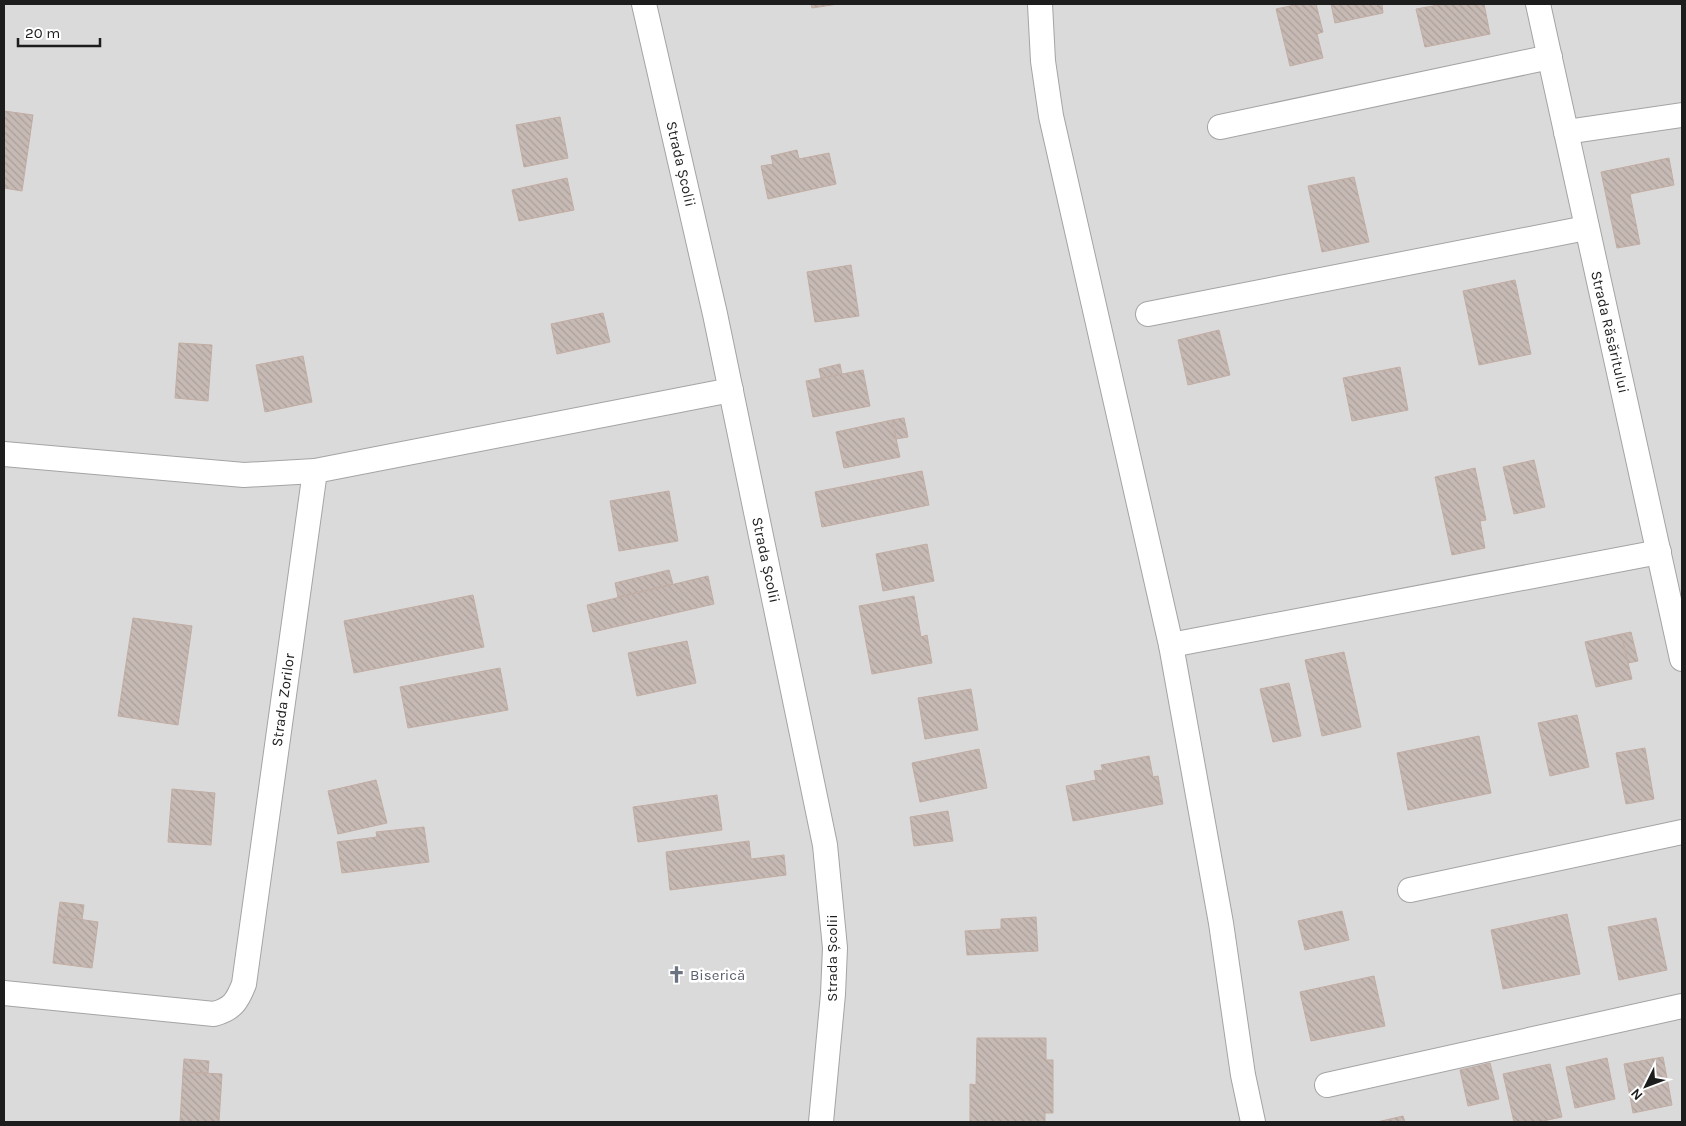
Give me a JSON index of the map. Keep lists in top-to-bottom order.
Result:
{
  "streets": {
    "street": ["Strada Școlii", "Strada Răsăritului", "Strada Zorilor"]
  },
  "places": {
    "church": ["Biserică"]
  },
  "scale_bar": "20 m",
  "north": "bottom left"
}
